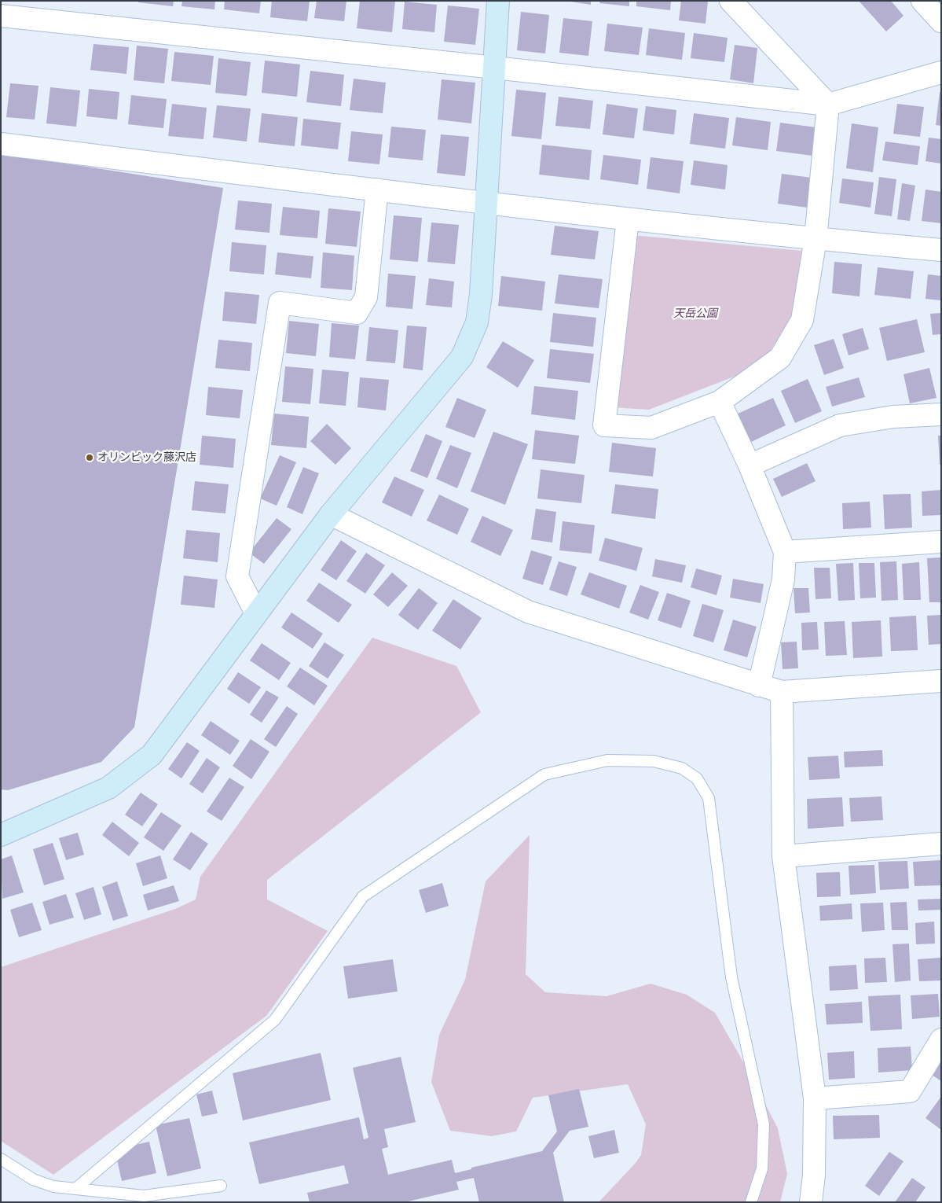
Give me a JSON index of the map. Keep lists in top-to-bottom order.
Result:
{
  "parks": ["天岳公園"],
  "places": ["オリンピック藤沢店"]
}
